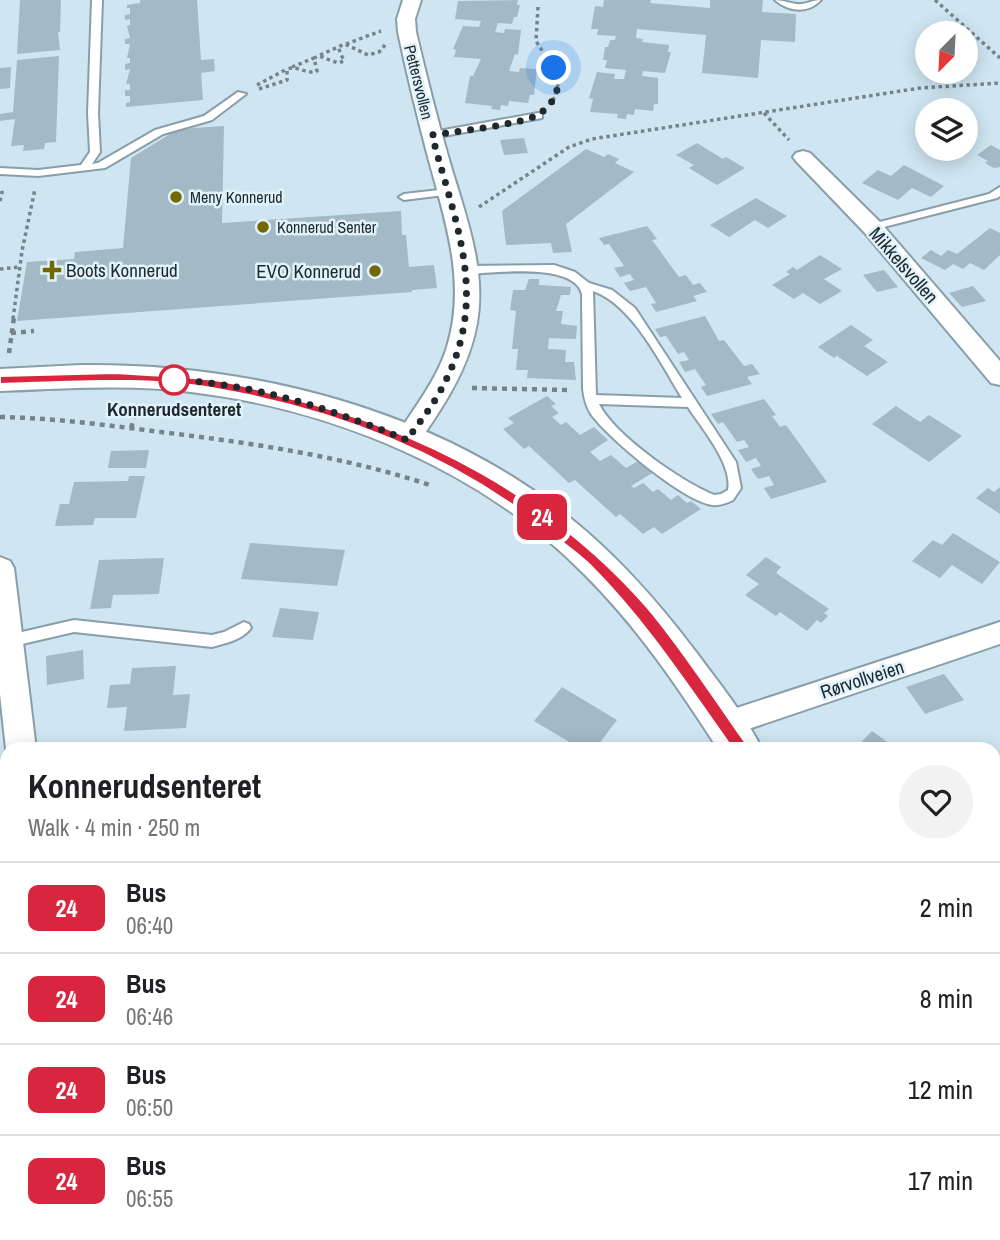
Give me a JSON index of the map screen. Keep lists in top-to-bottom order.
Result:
{
  "streets": {
    "street": ["Pettersvollen", "Mikkelsvollen", "Rørvollveien"]
  },
  "places": {
    "other": [
      "Meny Konnerud",
      "Konnerud Senter",
      "EVO Konnerud",
      "Konnerudsenteret"
    ],
    "health": ["Boots Konnerud"]
  },
  "lines": ["bus line 24"],
  "north": "bottom left",
  "page": {
    "on_map": "24",
    "heading": ["Konnerudsenteret", "Walk · 4 min · 250 m"],
    "list": [
      {
        "mark": "24",
        "name": "Bus",
        "note": "06:40",
        "value": "2 min"
      },
      {
        "mark": "24",
        "name": "Bus",
        "note": "06:46",
        "value": "8 min"
      },
      {
        "mark": "24",
        "name": "Bus",
        "note": "06:50",
        "value": "12 min"
      },
      {
        "mark": "24",
        "name": "Bus",
        "note": "06:55",
        "value": "17 min"
      }
    ]
  }
}
